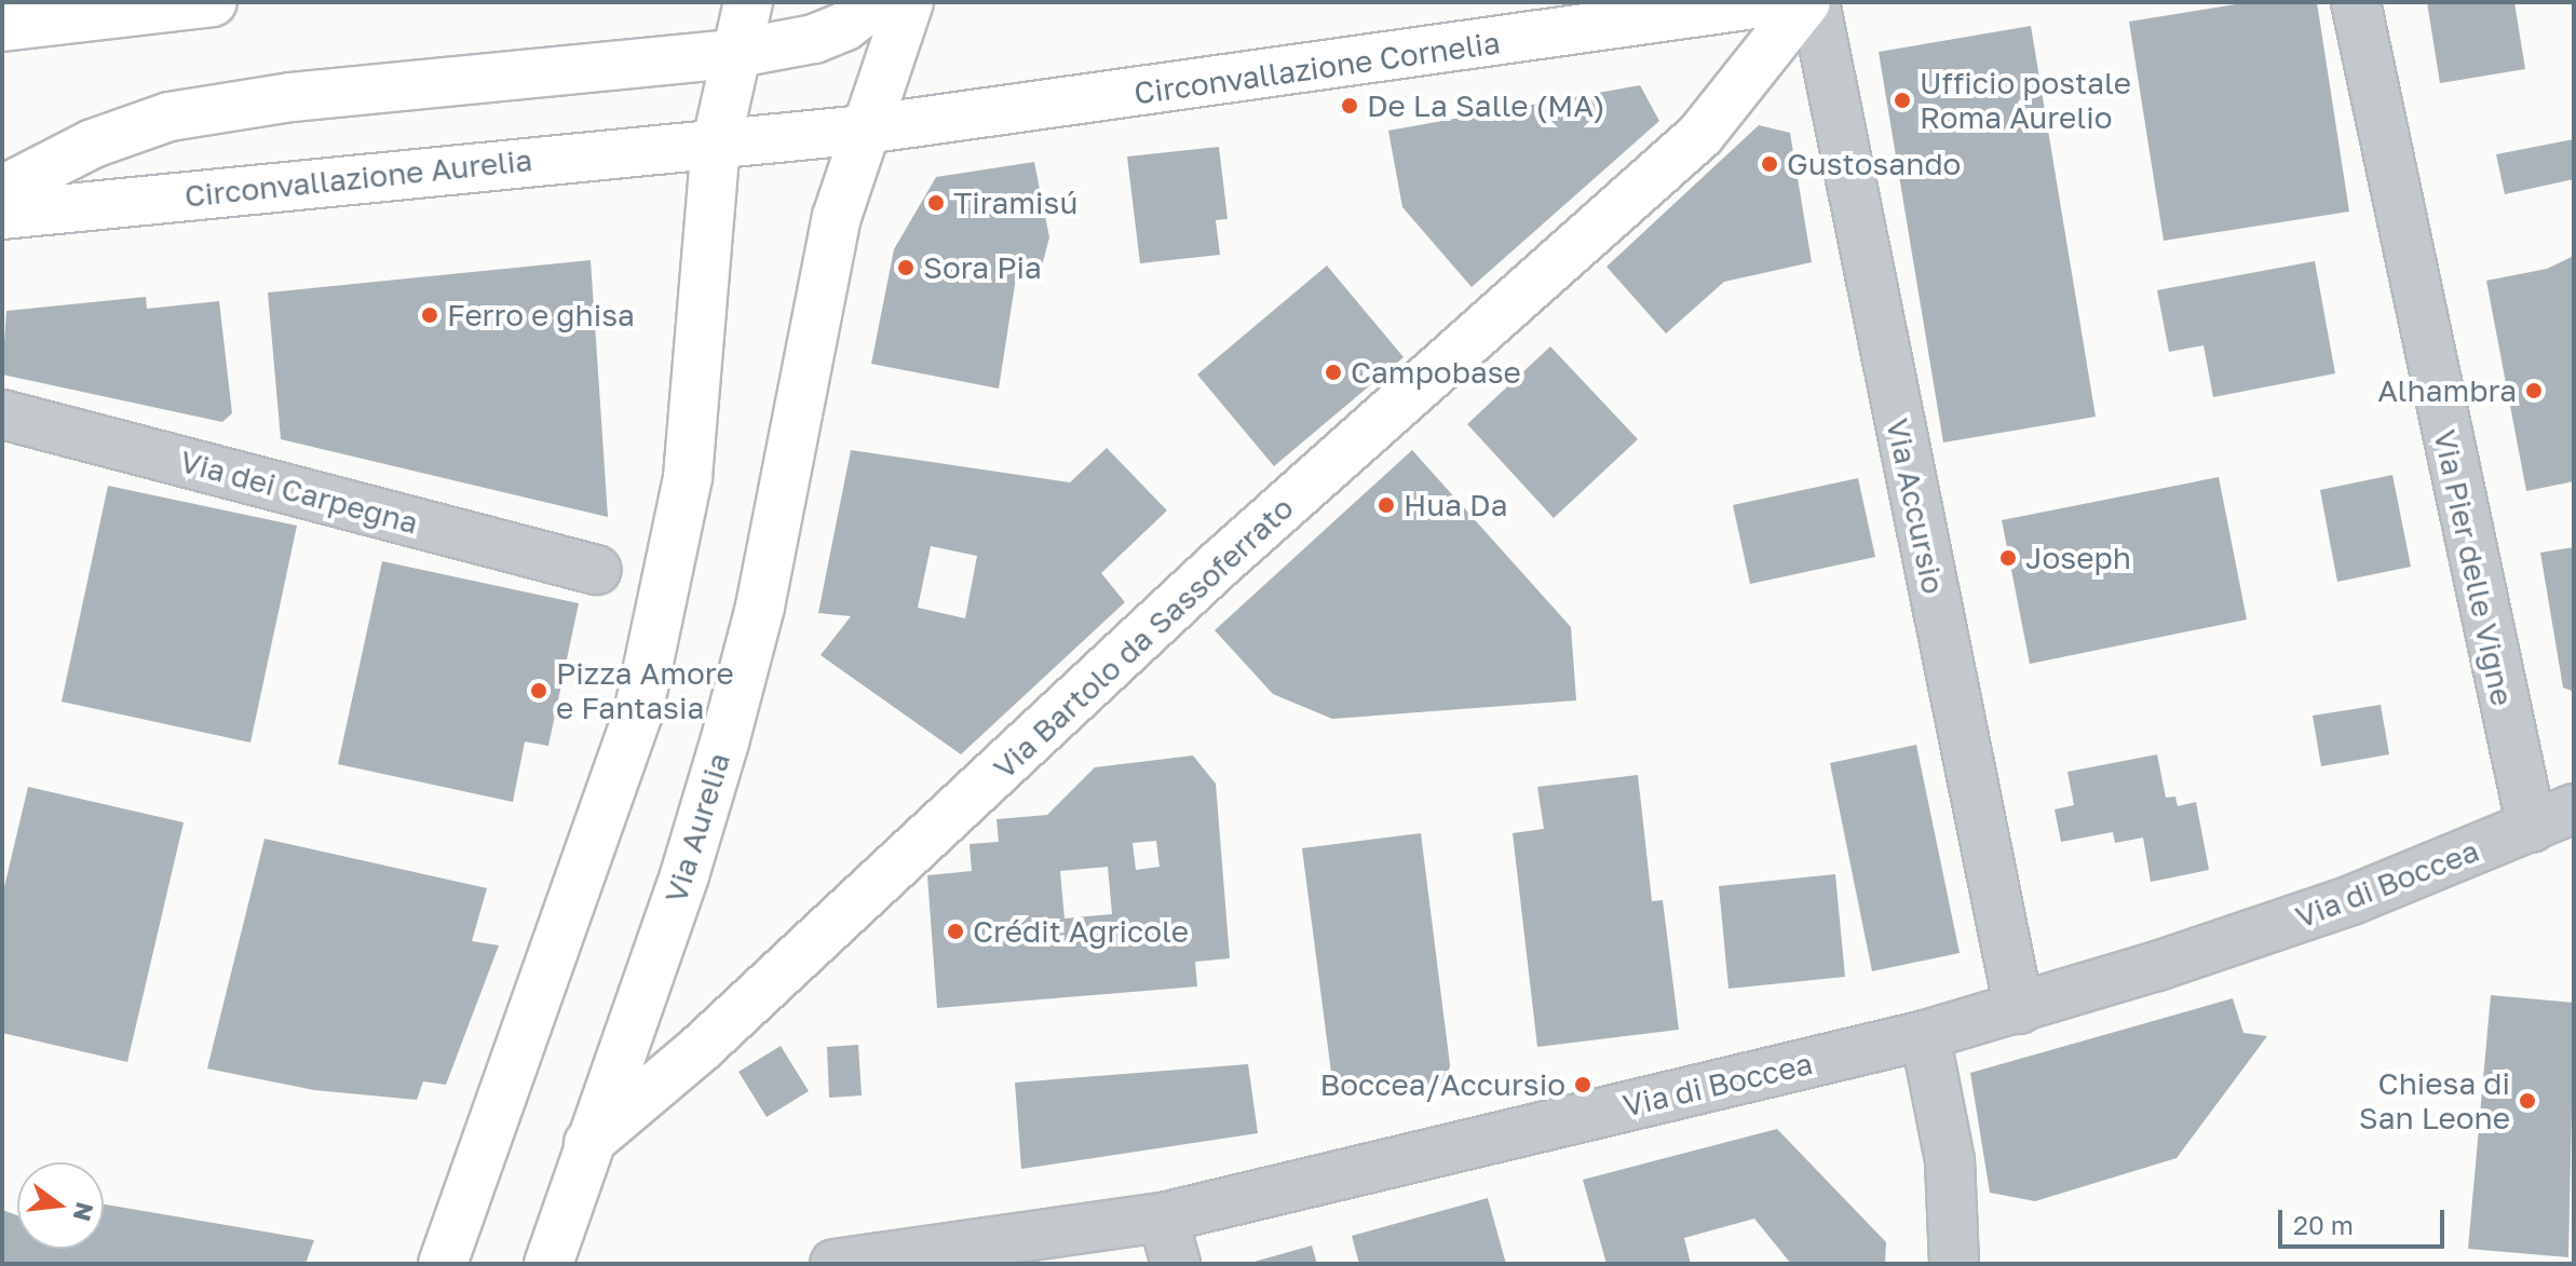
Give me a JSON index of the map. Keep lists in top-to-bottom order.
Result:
{
  "streets": {
    "main road": [
      "Circonvallazione Cornelia",
      "Circonvallazione Aurelia",
      "Via Bartolo da Sassoferrato",
      "Via Aurelia"
    ],
    "street": [
      "Via dei Carpegna",
      "Via Accursio",
      "Via Pier delle Vigne",
      "Via di Boccea"
    ]
  },
  "crossings": [
    ["Circonvallazione Cornelia", "Circonvallazione Aurelia"],
    ["Circonvallazione Cornelia", "Via Aurelia"],
    ["Via Accursio", "Via di Boccea"],
    ["Via Pier delle Vigne", "Via di Boccea"],
    ["Via Bartolo da Sassoferrato", "Via Aurelia"]
  ],
  "places": [
    "Ufficio postale Roma Aurelio",
    "De La Salle (MA)",
    "Gustosando",
    "Tiramisú",
    "Sora Pia",
    "Ferro e ghisa",
    "Campobase",
    "Alhambra",
    "Hua Da",
    "Joseph",
    "Pizza Amore e Fantasia",
    "Crédit Agricole",
    "Boccea/Accursio",
    "Chiesa di San Leone"
  ],
  "scale_bar": "20 m",
  "north": "right"
}
